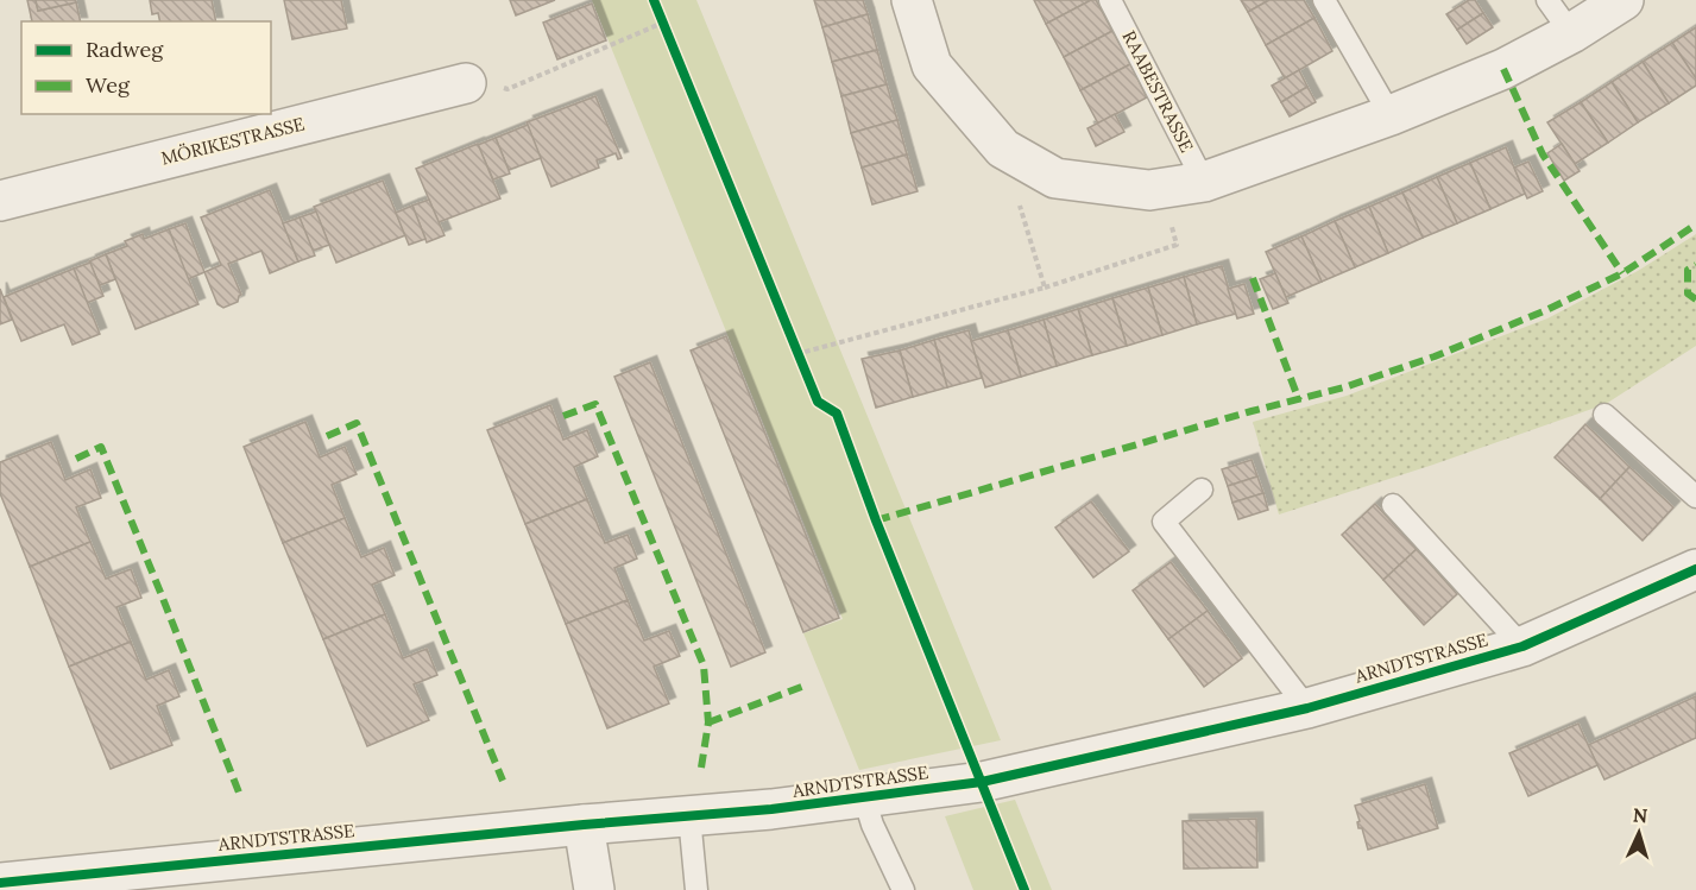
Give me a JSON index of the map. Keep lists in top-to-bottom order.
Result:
{
  "streets": {
    "street": ["MÖRIKESTRASSE", "ARNDTSTRASSE"],
    "lane": ["RAABESTRASSE"]
  },
  "legend": ["Radweg", "Weg"],
  "north": "top"
}
